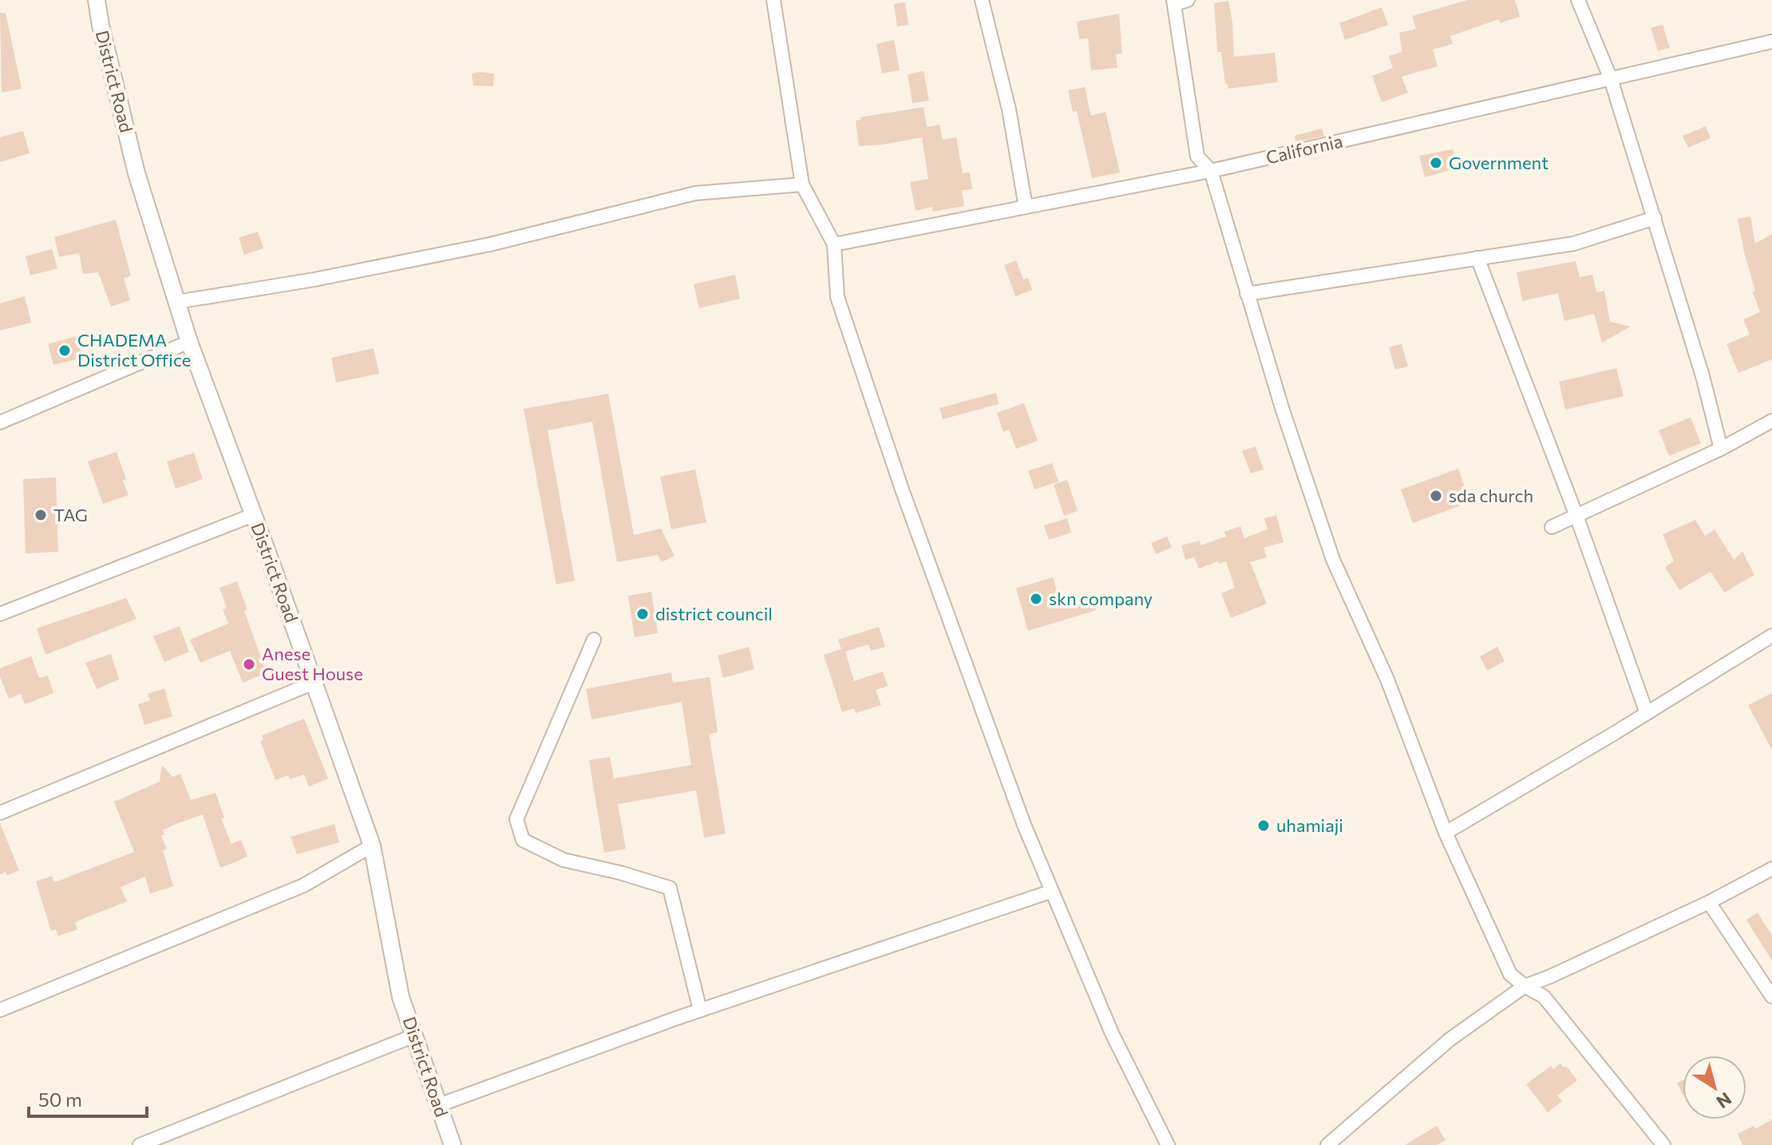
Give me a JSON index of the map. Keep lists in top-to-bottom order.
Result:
{
  "streets": {
    "street": ["District Road", "California"]
  },
  "places": [
    "Government",
    "CHADEMA District Office",
    "sda church",
    "TAG",
    "skn company",
    "district council",
    "Anese Guest House",
    "uhamiaji"
  ],
  "scale_bar": "50 m",
  "north": "bottom right"
}
